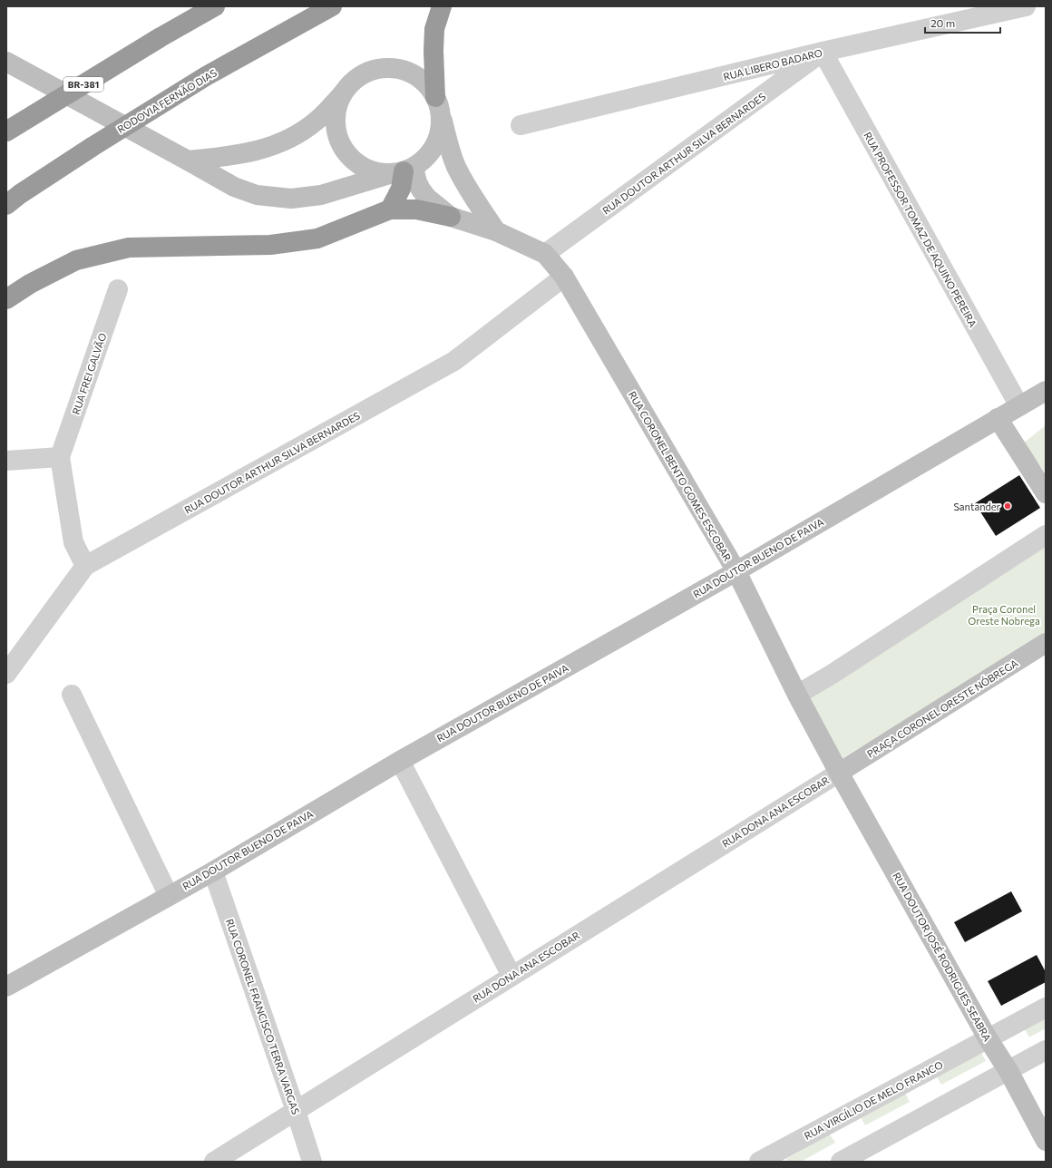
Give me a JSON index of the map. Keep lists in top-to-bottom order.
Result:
{
  "streets": {
    "highway": ["BR-381", "RODOVIA FERNÃO DIAS"],
    "main road": [
      "RUA CORONEL BENTO GOMES ESCOBAR",
      "RUA DOUTOR BUENO DE PAIVA",
      "PRAÇA CORONEL ORESTE NÓBREGA",
      "RUA DOUTOR JOSÉ RODRIGUES SEABRA"
    ],
    "street": [
      "RUA LIBERO BADARO",
      "RUA DOUTOR ARTHUR SILVA BERNARDES",
      "RUA PROFESSOR TOMAZ DE AQUINO PEREIRA",
      "RUA FREI GALVÃO",
      "RUA DONA ANA ESCOBAR",
      "RUA CORONEL FRANCISCO TERRA VARGAS",
      "RUA VIRGÍLIO DE MELO FRANCO"
    ]
  },
  "crossings": [
    ["RUA LIBERO BADARO", "RUA DOUTOR ARTHUR SILVA BERNARDES"],
    ["RUA LIBERO BADARO", "RUA PROFESSOR TOMAZ DE AQUINO PEREIRA"],
    ["RUA DOUTOR ARTHUR SILVA BERNARDES", "RUA PROFESSOR TOMAZ DE AQUINO PEREIRA"],
    ["RUA DOUTOR ARTHUR SILVA BERNARDES", "RUA FREI GALVÃO"],
    ["RUA DOUTOR ARTHUR SILVA BERNARDES", "RUA CORONEL BENTO GOMES ESCOBAR"],
    ["RUA PROFESSOR TOMAZ DE AQUINO PEREIRA", "RUA DOUTOR BUENO DE PAIVA"],
    ["RUA CORONEL BENTO GOMES ESCOBAR", "RUA DOUTOR BUENO DE PAIVA"],
    ["RUA CORONEL BENTO GOMES ESCOBAR", "PRAÇA CORONEL ORESTE NÓBREGA"],
    ["RUA CORONEL BENTO GOMES ESCOBAR", "RUA DONA ANA ESCOBAR"],
    ["RUA CORONEL BENTO GOMES ESCOBAR", "RUA DOUTOR JOSÉ RODRIGUES SEABRA"],
    ["RUA DOUTOR BUENO DE PAIVA", "RUA CORONEL FRANCISCO TERRA VARGAS"],
    ["PRAÇA CORONEL ORESTE NÓBREGA", "RUA DONA ANA ESCOBAR"],
    ["PRAÇA CORONEL ORESTE NÓBREGA", "RUA DOUTOR JOSÉ RODRIGUES SEABRA"],
    ["RUA DONA ANA ESCOBAR", "RUA DOUTOR JOSÉ RODRIGUES SEABRA"],
    ["RUA DONA ANA ESCOBAR", "RUA CORONEL FRANCISCO TERRA VARGAS"],
    ["RUA DOUTOR JOSÉ RODRIGUES SEABRA", "RUA VIRGÍLIO DE MELO FRANCO"]
  ],
  "parks": ["Praça Coronel Oreste Nobrega"],
  "places": ["Santander"],
  "scale_bar": "20 m"
}
